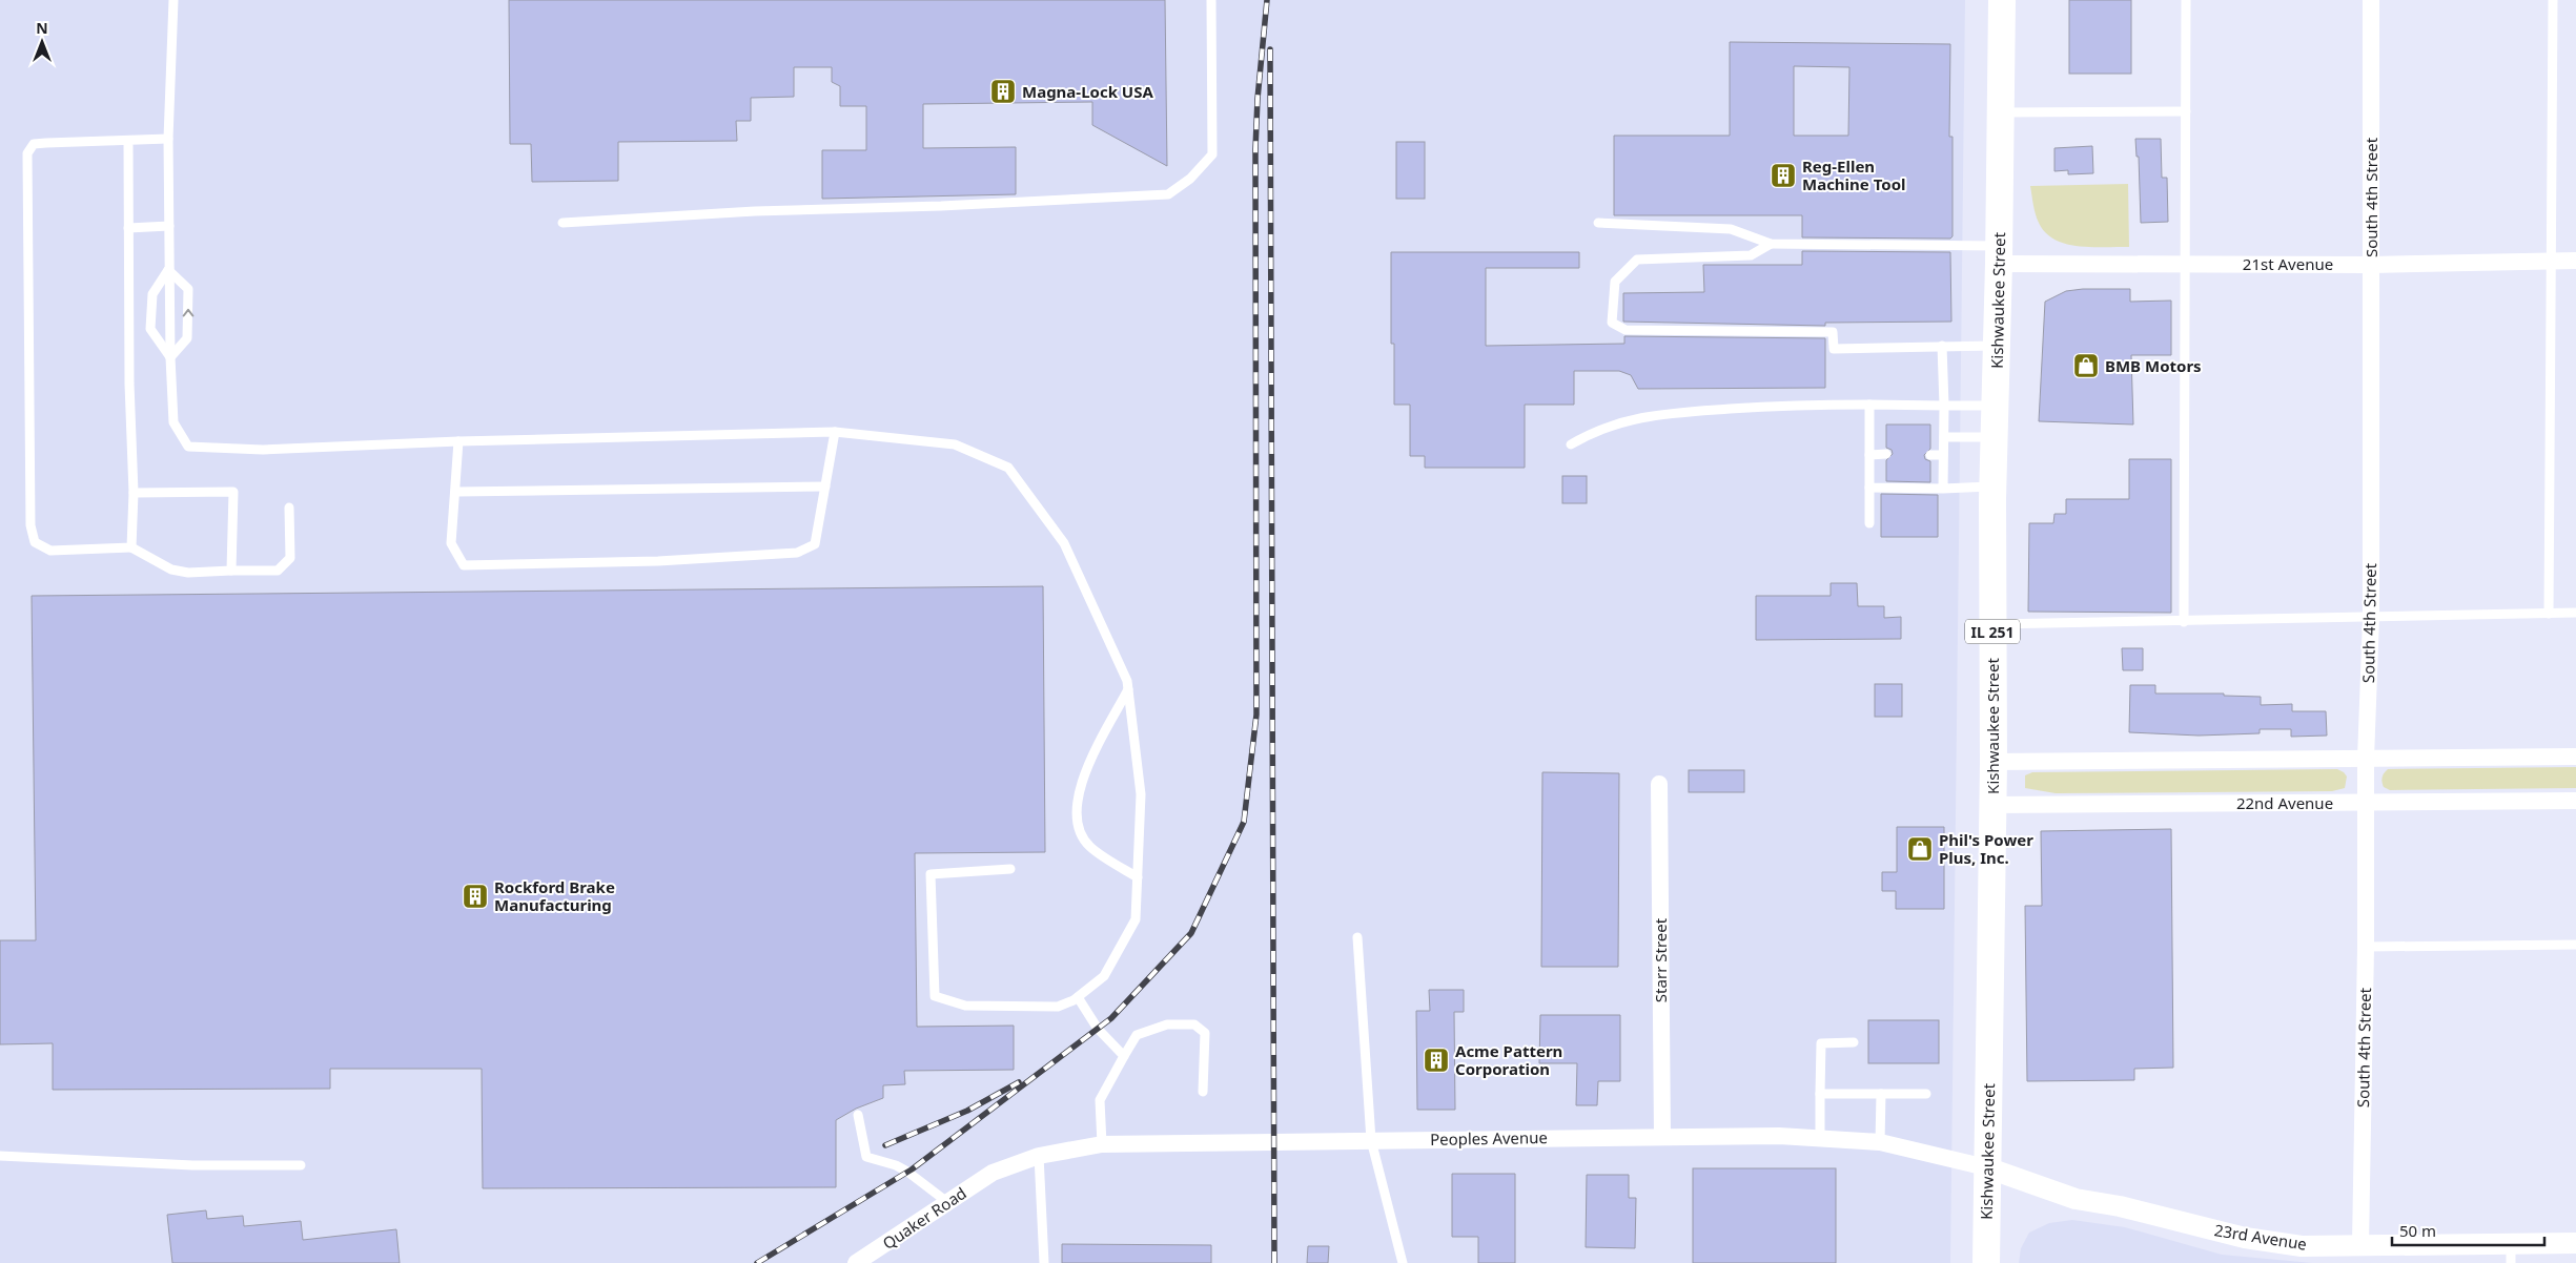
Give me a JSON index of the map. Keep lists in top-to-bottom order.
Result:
{
  "streets": {
    "main road": ["Kishwaukee Street", "IL 251"],
    "street": [
      "South 4th Street",
      "21st Avenue",
      "22nd Avenue",
      "Starr Street",
      "Peoples Avenue",
      "Quaker Road",
      "23rd Avenue"
    ]
  },
  "crossings": [
    ["South 4th Street", "21st Avenue"],
    ["South 4th Street", "22nd Avenue"],
    ["South 4th Street", "23rd Avenue"],
    ["21st Avenue", "Kishwaukee Street"],
    ["Kishwaukee Street", "22nd Avenue"],
    ["Kishwaukee Street", "Peoples Avenue"],
    ["Kishwaukee Street", "23rd Avenue"],
    ["Starr Street", "Peoples Avenue"],
    ["Peoples Avenue", "Quaker Road"],
    ["Peoples Avenue", "23rd Avenue"]
  ],
  "places": {
    "building": [
      "Magna-Lock USA",
      "Reg-Ellen Machine Tool",
      "Rockford Brake Manufacturing",
      "Acme Pattern Corporation"
    ],
    "shop": ["BMB Motors", "Phil's Power Plus, Inc."]
  },
  "scale_bar": "50 m",
  "north": "top"
}
